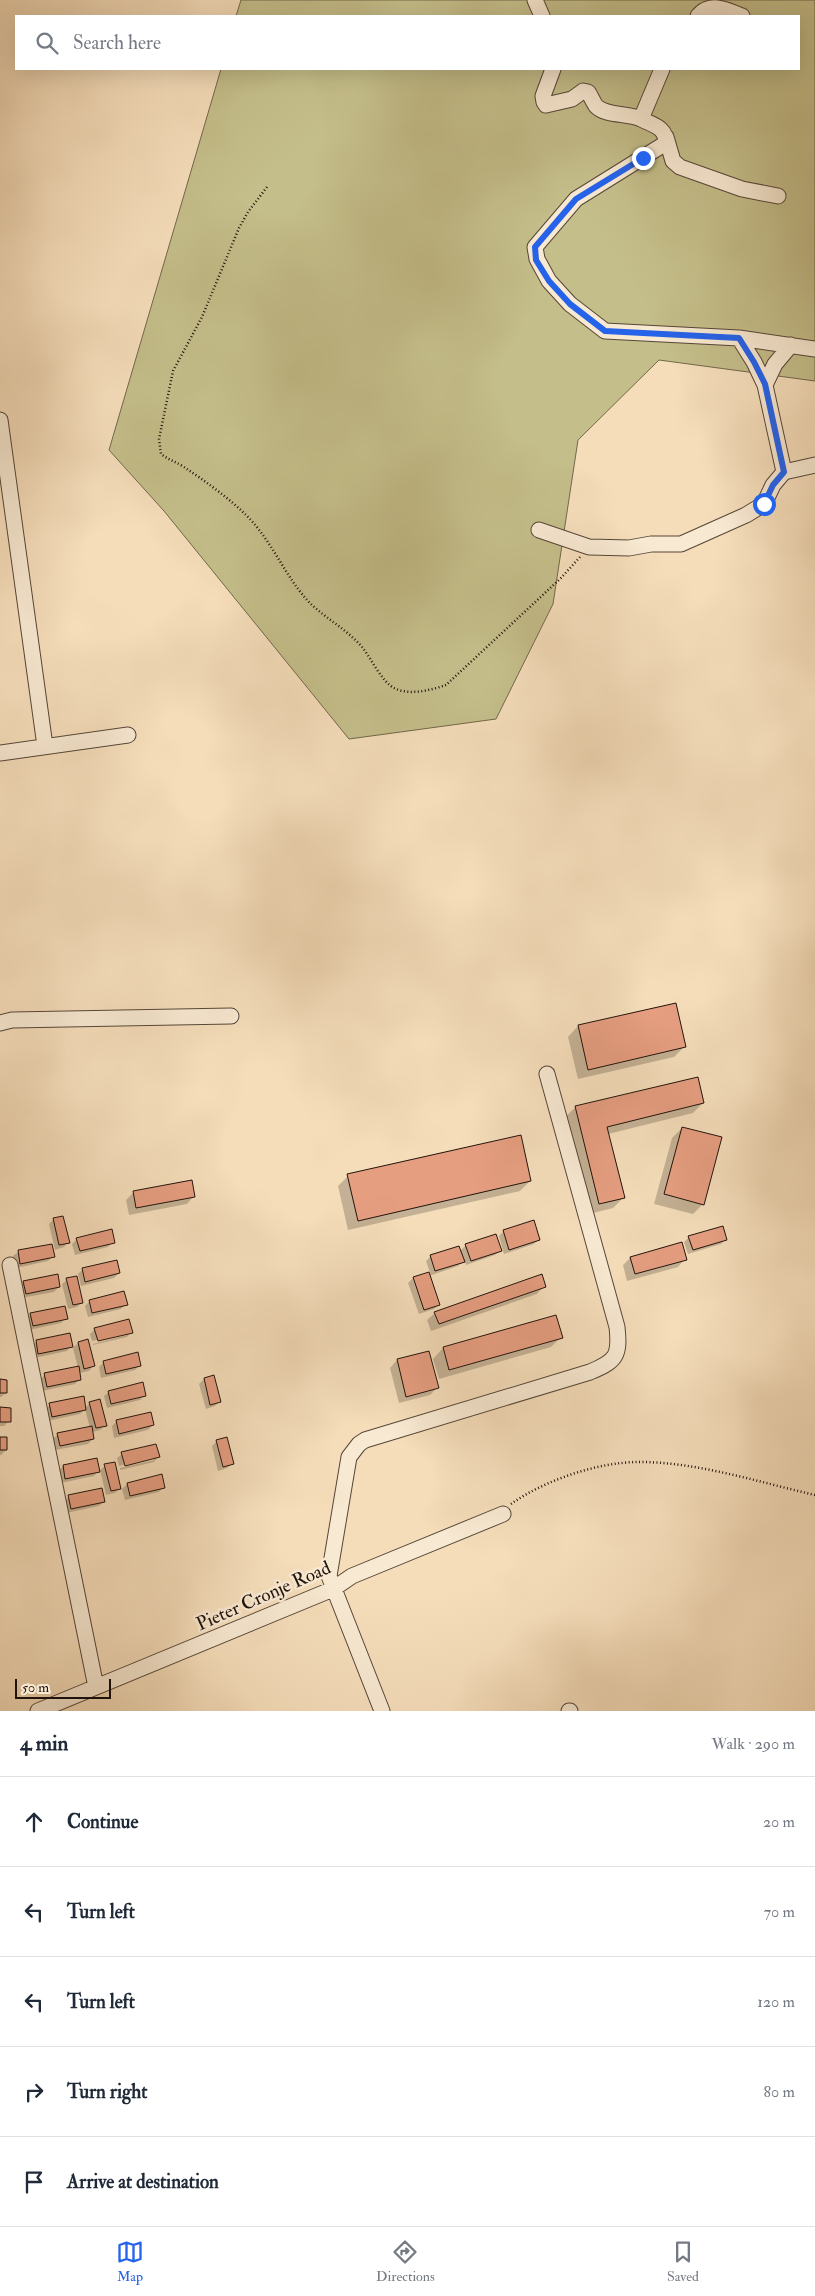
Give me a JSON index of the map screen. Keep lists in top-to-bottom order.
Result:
{
  "streets": {
    "street": ["Pieter Cronje Road"]
  },
  "scale_bar": "50 m",
  "page": {
    "search": "Search here",
    "scale": "50 m",
    "heading": ["4 min", "Walk · 290 m"],
    "list": [
      ["Continue", "20 m"],
      ["Turn left", "70 m"],
      ["Turn left", "120 m"],
      ["Turn right", "80 m"],
      "Arrive at destination"
    ],
    "nav": ["Map", "Directions", "Saved"]
  }
}
